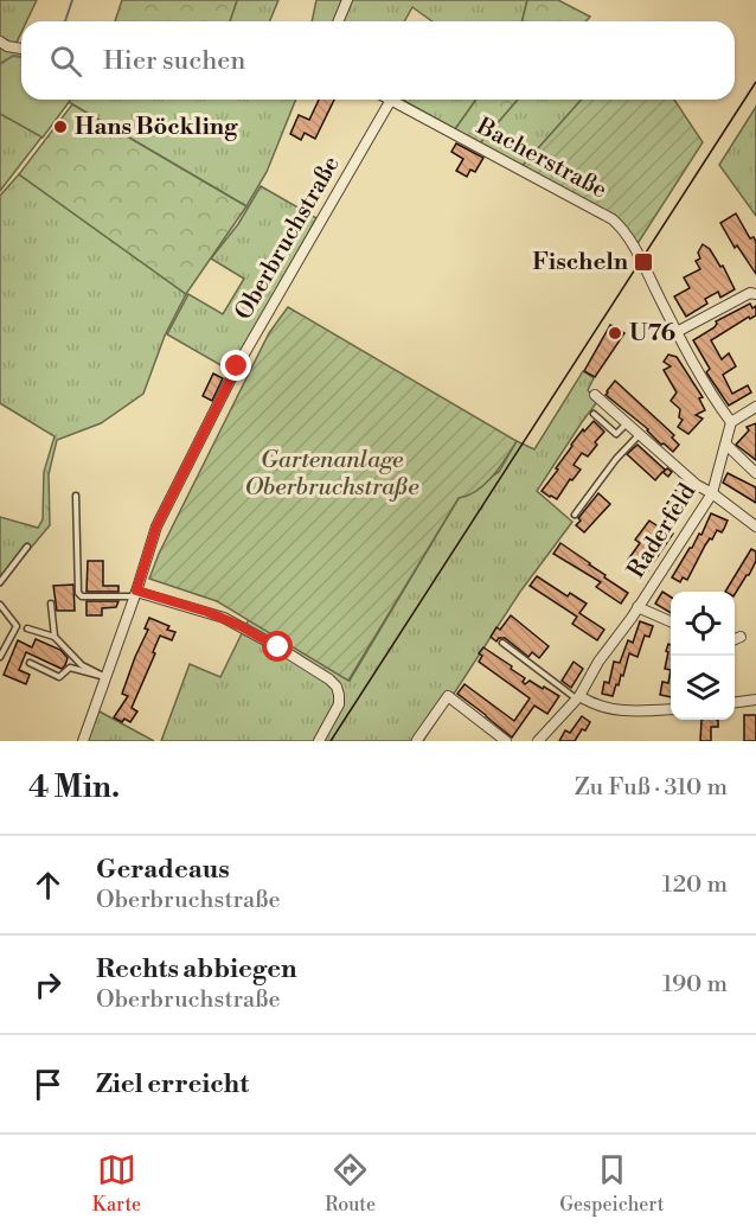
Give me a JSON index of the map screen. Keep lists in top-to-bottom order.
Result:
{
  "streets": {
    "street": ["Bacherstraße", "Oberbruchstraße", "Raderfeld"]
  },
  "crossings": [
    ["Bacherstraße", "Oberbruchstraße"],
    ["Bacherstraße", "Raderfeld"]
  ],
  "parks": ["Gartenanlage Oberbruchstraße"],
  "places": {
    "other": ["Hans Böckling", "U76"],
    "transit": ["Fischeln"]
  },
  "page": {
    "search": "Hier suchen",
    "heading": ["4 Min.", "Zu Fuß · 310 m"],
    "list": [
      ["Geradeaus", "Oberbruchstraße", "120 m"],
      ["Rechts abbiegen", "Oberbruchstraße", "190 m"],
      "Ziel erreicht"
    ],
    "nav": ["Karte", "Route", "Gespeichert"]
  }
}
